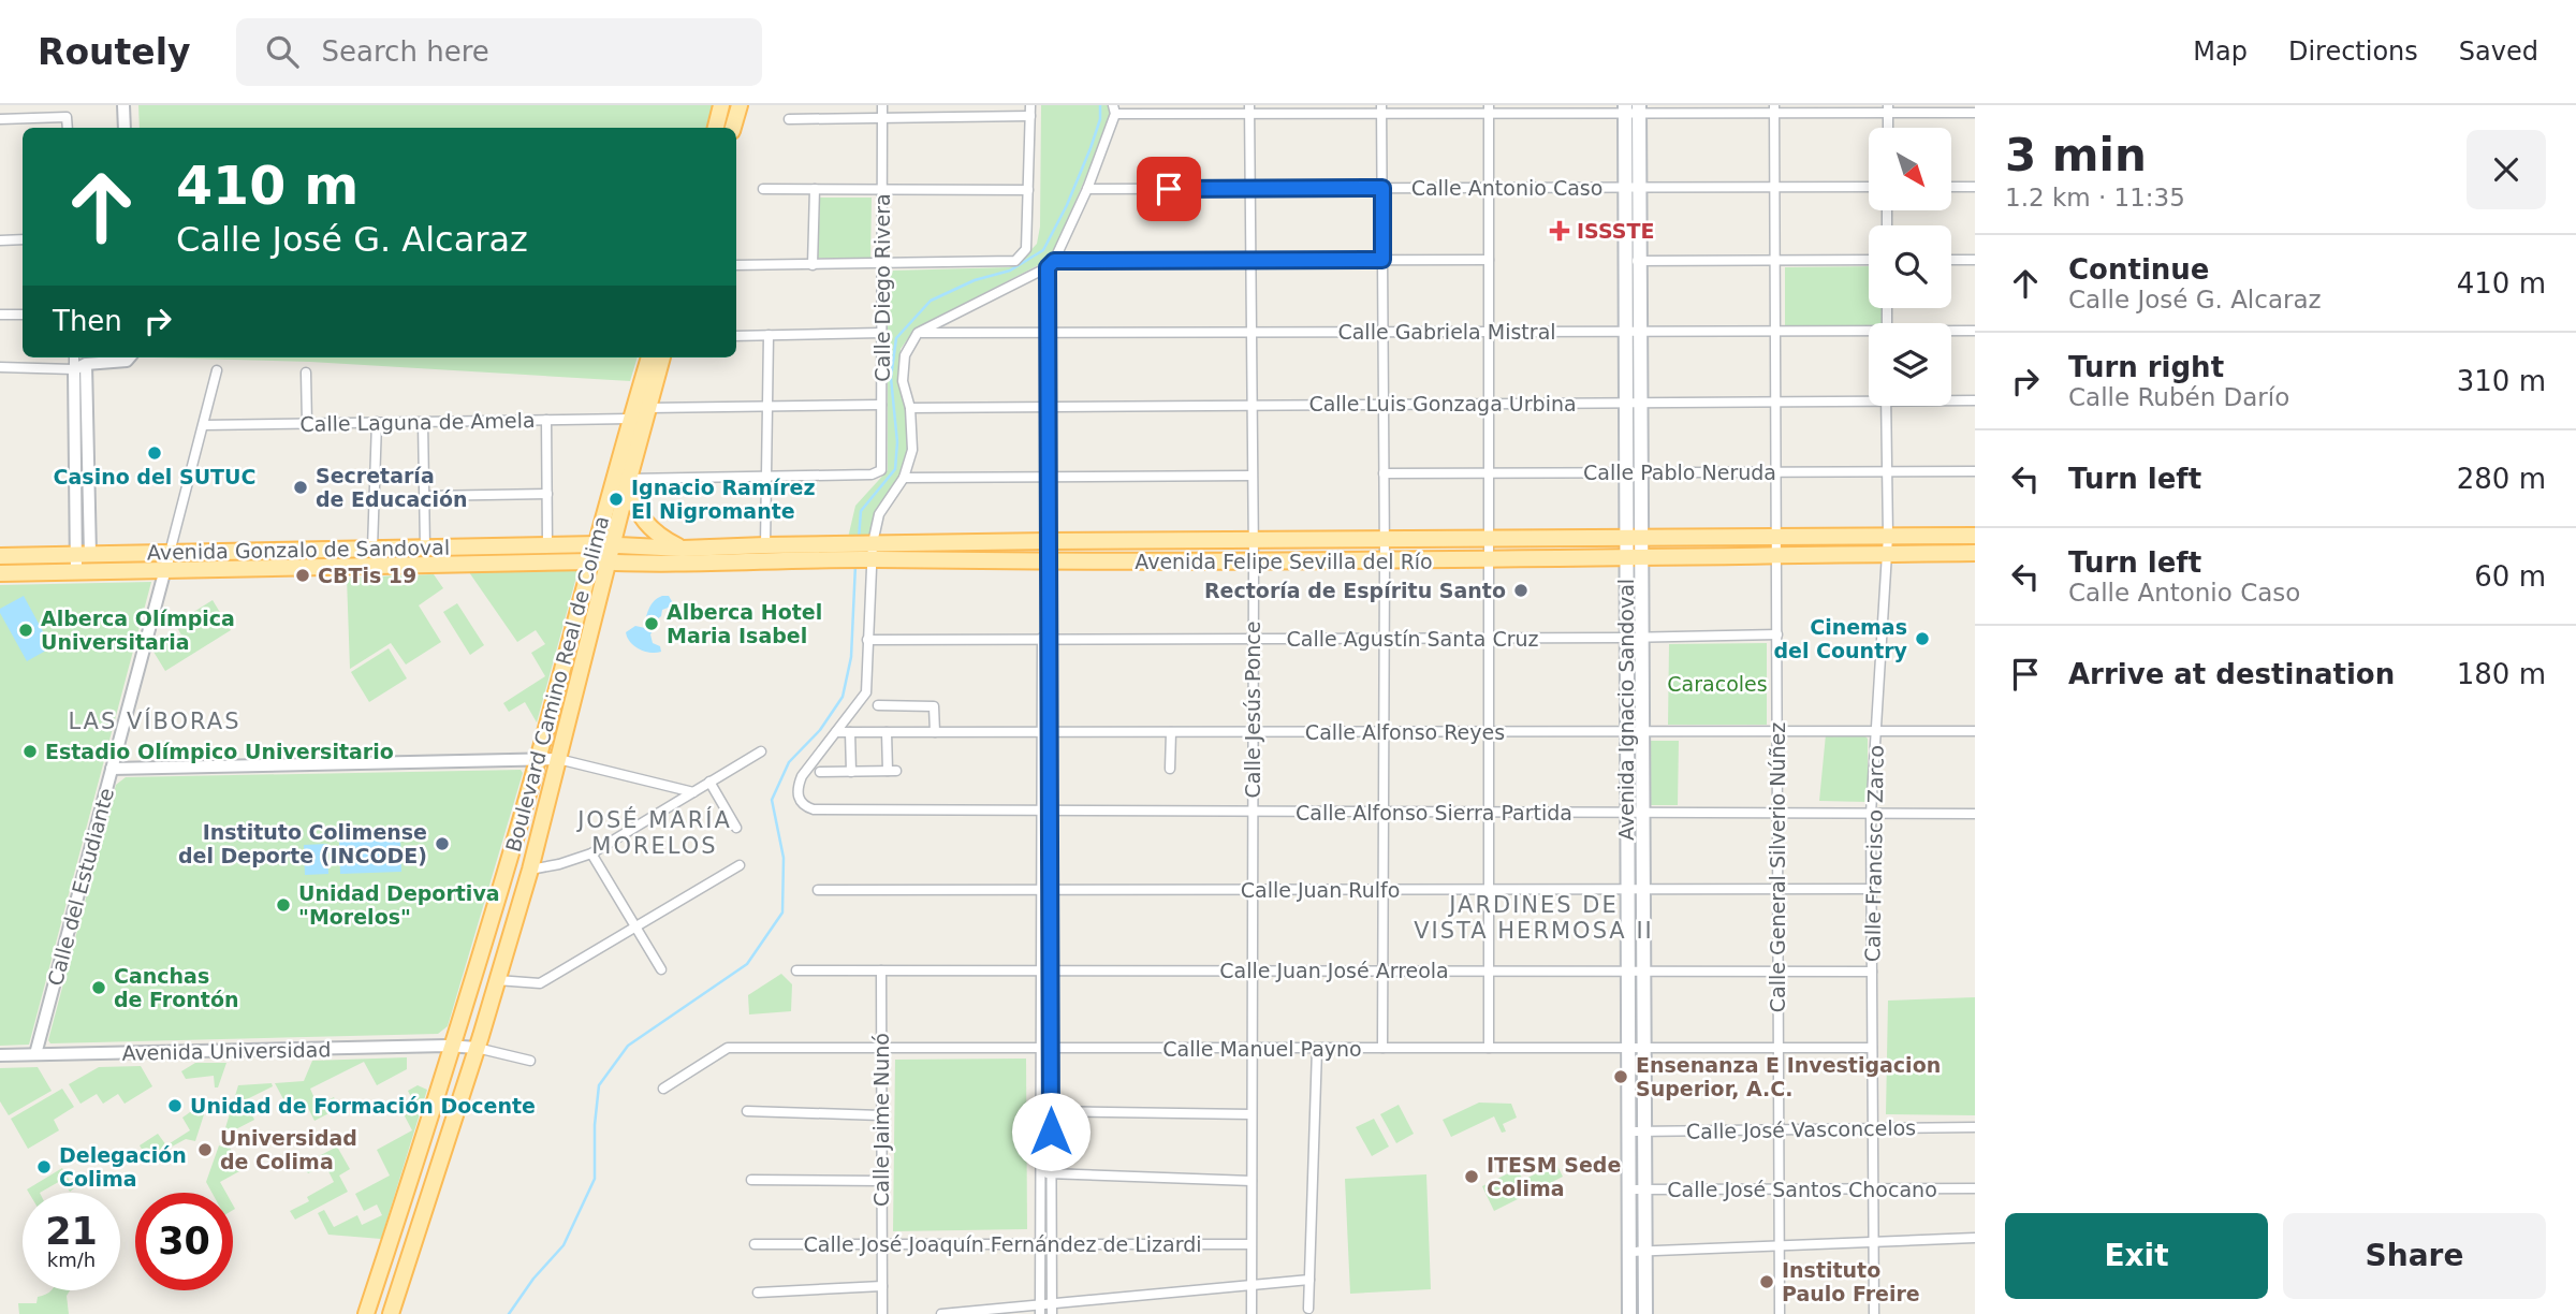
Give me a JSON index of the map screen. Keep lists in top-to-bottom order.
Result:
{
  "streets": {
    "main road": [
      "Avenida Gonzalo de Sandoval",
      "Avenida Felipe Sevilla del Río",
      "Boulevard Camino Real de Colima",
      "Avenida Ignacio Sandoval"
    ],
    "street": [
      "Calle Antonio Caso",
      "Calle Diego Rivera",
      "Calle Gabriela Mistral",
      "Calle Luis Gonzaga Urbina",
      "Calle Laguna de Amela",
      "Calle Pablo Neruda",
      "Calle Agustín Santa Cruz",
      "Calle Jesús Ponce",
      "Calle Alfonso Reyes",
      "Calle Alfonso Sierra Partida",
      "Calle Francisco Zarco",
      "Calle General Silverio Núñez",
      "Calle del Estudiante",
      "Calle Juan Rulfo",
      "Calle Juan José Arreola",
      "Calle Manuel Payno",
      "Avenida Universidad",
      "Calle Jaime Nunó",
      "Calle José Vasconcelos",
      "Calle José Santos Chocano",
      "Calle José Joaquín Fernández de Lizardi"
    ]
  },
  "crossings": [
    ["Calle Antonio Caso", "Calle Jesús Ponce"],
    ["Calle Antonio Caso", "Avenida Ignacio Sandoval"],
    ["Calle Antonio Caso", "Calle General Silverio Núñez"],
    ["Calle Gabriela Mistral", "Calle Jesús Ponce"],
    ["Calle Gabriela Mistral", "Avenida Ignacio Sandoval"],
    ["Calle Gabriela Mistral", "Calle General Silverio Núñez"],
    ["Calle Luis Gonzaga Urbina", "Calle Jesús Ponce"],
    ["Calle Luis Gonzaga Urbina", "Avenida Ignacio Sandoval"],
    ["Calle Luis Gonzaga Urbina", "Calle General Silverio Núñez"],
    ["Calle Laguna de Amela", "Boulevard Camino Real de Colima"],
    ["Calle Laguna de Amela", "Calle del Estudiante"],
    ["Calle Pablo Neruda", "Avenida Ignacio Sandoval"],
    ["Calle Pablo Neruda", "Calle Francisco Zarco"],
    ["Calle Pablo Neruda", "Calle General Silverio Núñez"],
    ["Avenida Gonzalo de Sandoval", "Avenida Felipe Sevilla del Río"],
    ["Avenida Gonzalo de Sandoval", "Boulevard Camino Real de Colima"],
    ["Avenida Gonzalo de Sandoval", "Calle del Estudiante"],
    ["Avenida Felipe Sevilla del Río", "Boulevard Camino Real de Colima"],
    ["Avenida Felipe Sevilla del Río", "Calle Jesús Ponce"],
    ["Avenida Felipe Sevilla del Río", "Avenida Ignacio Sandoval"],
    ["Avenida Felipe Sevilla del Río", "Calle Francisco Zarco"],
    ["Avenida Felipe Sevilla del Río", "Calle General Silverio Núñez"],
    ["Calle Agustín Santa Cruz", "Calle Jesús Ponce"],
    ["Calle Agustín Santa Cruz", "Avenida Ignacio Sandoval"],
    ["Calle Agustín Santa Cruz", "Calle General Silverio Núñez"],
    ["Boulevard Camino Real de Colima", "Avenida Universidad"],
    ["Calle Jesús Ponce", "Calle Alfonso Reyes"],
    ["Calle Jesús Ponce", "Calle Alfonso Sierra Partida"],
    ["Calle Jesús Ponce", "Calle Juan Rulfo"],
    ["Calle Jesús Ponce", "Calle Juan José Arreola"],
    ["Calle Jesús Ponce", "Calle Manuel Payno"],
    ["Calle Jesús Ponce", "Calle José Joaquín Fernández de Lizardi"],
    ["Avenida Ignacio Sandoval", "Calle Alfonso Reyes"],
    ["Avenida Ignacio Sandoval", "Calle Alfonso Sierra Partida"],
    ["Avenida Ignacio Sandoval", "Calle Juan Rulfo"],
    ["Avenida Ignacio Sandoval", "Calle Juan José Arreola"],
    ["Avenida Ignacio Sandoval", "Calle Manuel Payno"],
    ["Avenida Ignacio Sandoval", "Calle José Vasconcelos"],
    ["Avenida Ignacio Sandoval", "Calle José Santos Chocano"],
    ["Calle Alfonso Reyes", "Calle Alfonso Sierra Partida"],
    ["Calle Alfonso Reyes", "Calle Francisco Zarco"],
    ["Calle Alfonso Reyes", "Calle General Silverio Núñez"],
    ["Calle Alfonso Sierra Partida", "Calle Francisco Zarco"],
    ["Calle Alfonso Sierra Partida", "Calle General Silverio Núñez"],
    ["Calle Francisco Zarco", "Calle Juan Rulfo"],
    ["Calle Francisco Zarco", "Calle Juan José Arreola"],
    ["Calle Francisco Zarco", "Calle Manuel Payno"],
    ["Calle Francisco Zarco", "Calle José Vasconcelos"],
    ["Calle Francisco Zarco", "Calle José Santos Chocano"],
    ["Calle General Silverio Núñez", "Calle Juan Rulfo"],
    ["Calle General Silverio Núñez", "Calle Juan José Arreola"],
    ["Calle General Silverio Núñez", "Calle Manuel Payno"],
    ["Calle General Silverio Núñez", "Calle José Vasconcelos"],
    ["Calle General Silverio Núñez", "Calle José Santos Chocano"],
    ["Calle del Estudiante", "Avenida Universidad"],
    ["Calle Juan José Arreola", "Calle Jaime Nunó"],
    ["Calle Manuel Payno", "Calle Jaime Nunó"],
    ["Calle Jaime Nunó", "Calle José Joaquín Fernández de Lizardi"]
  ],
  "districts": ["LAS VÍBORAS", "JOSÉ MARÍA MORELOS", "JARDINES DE VISTA HERMOSA II"],
  "parks": ["Caracoles"],
  "places": {
    "health": ["ISSSTE"],
    "other": [
      "Casino del SUTUC",
      "Secretaría de Educación",
      "Ignacio Ramírez El Nigromante",
      "CBTis 19",
      "Rectoría de Espíritu Santo",
      "Alberca Hotel Maria Isabel",
      "Alberca Olímpica Universitaria",
      "Cinemas del Country",
      "Estadio Olímpico Universitario",
      "Instituto Colimense del Deporte (INCODE)",
      "Unidad Deportiva \"Morelos\"",
      "Canchas de Frontón",
      "Ensenanza E Investigacion Superior, A.C.",
      "Unidad de Formación Docente",
      "Universidad de Colima",
      "Delegación Colima",
      "ITESM Sede Colima",
      "Instituto Paulo Freire"
    ]
  },
  "north": "bottom right",
  "page": {
    "header": "Routely",
    "search": "Search here",
    "nav": ["Map", "Directions", "Saved"],
    "heading": ["3 min", "1.2 km · 11:35"],
    "turn": ["410 m", "Calle José G. Alcaraz"],
    "list": [
      {
        "name": "Continue",
        "note": "Calle José G. Alcaraz",
        "value": "410 m"
      },
      {
        "name": "Turn right",
        "note": "Calle Rubén Darío",
        "value": "310 m"
      },
      {
        "name": "Turn left",
        "value": "280 m"
      },
      {
        "name": "Turn left",
        "note": "Calle Antonio Caso",
        "value": "60 m"
      },
      {
        "name": "Arrive at destination",
        "value": "180 m"
      }
    ],
    "then": "Then",
    "speed": "21 km/h",
    "limit": "30",
    "buttons": ["Exit", "Share"]
  }
}
